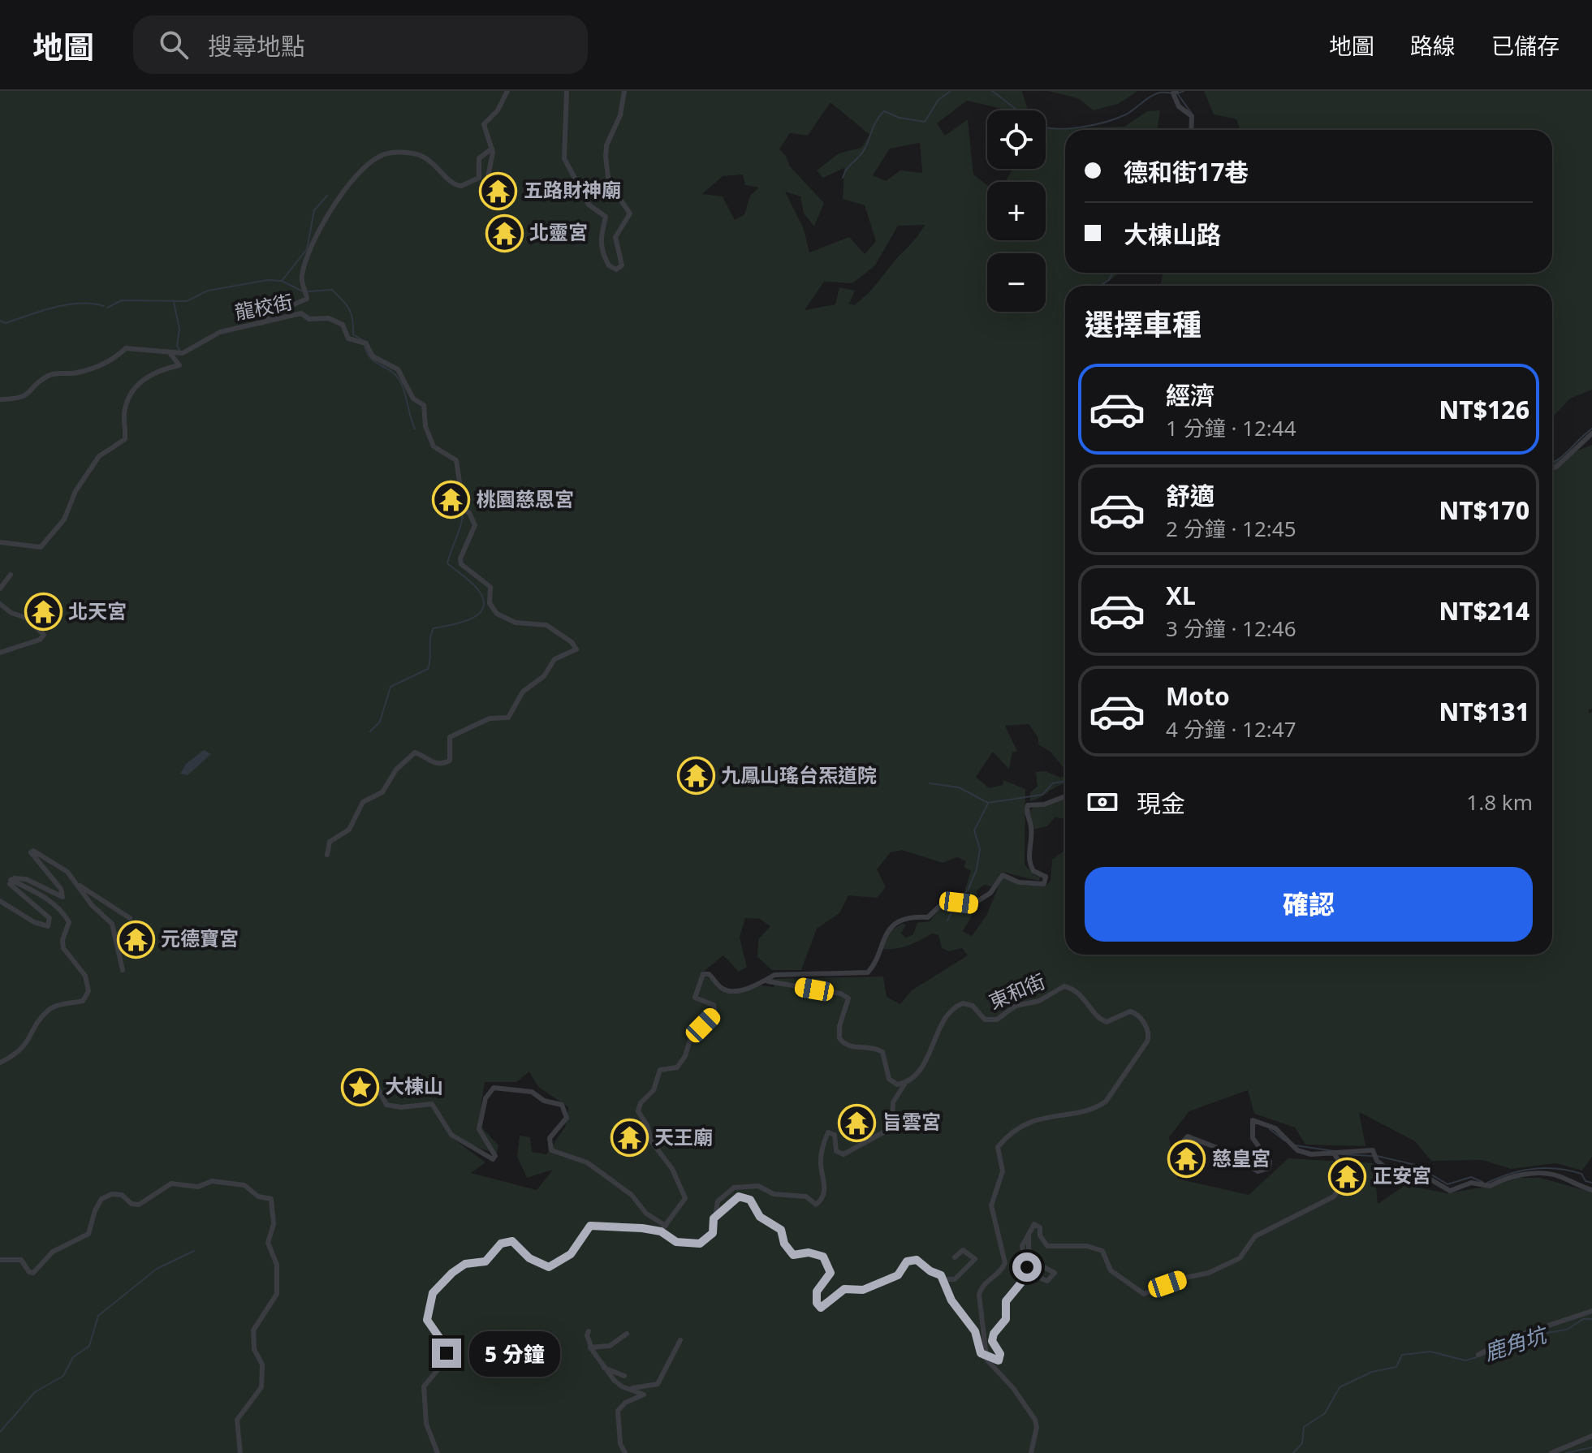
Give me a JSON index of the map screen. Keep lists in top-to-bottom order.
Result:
{
  "streets": {
    "street": ["龍校街", "東和街"]
  },
  "water": ["鹿角坑"],
  "places": {
    "temple": [
      "五路財神廟",
      "北靈宮",
      "桃園慈恩宮",
      "北天宮",
      "九鳳山瑤台炁道院",
      "元德寶宮",
      "旨雲宮",
      "天王廟",
      "慈皇宮",
      "正安宮"
    ],
    "place": ["大棟山"]
  },
  "page": {
    "header": "地圖",
    "search": "搜尋地點",
    "nav": ["地圖", "路線", "已儲存"],
    "map_buttons": ["+", "−"],
    "banner": ["德和街17巷", "大棟山路"],
    "heading": "選擇車種",
    "list": [
      {
        "name": "經濟",
        "note": "1 分鐘 · 12:44",
        "value": "NT$126"
      },
      {
        "name": "舒適",
        "note": "2 分鐘 · 12:45",
        "value": "NT$170"
      },
      {
        "name": "XL",
        "note": "3 分鐘 · 12:46",
        "value": "NT$214"
      },
      {
        "name": "Moto",
        "note": "4 分鐘 · 12:47",
        "value": "NT$131"
      }
    ],
    "pay": ["現金", "1.8 km"],
    "buttons": "確認",
    "bubble": "5 分鐘"
  }
}
